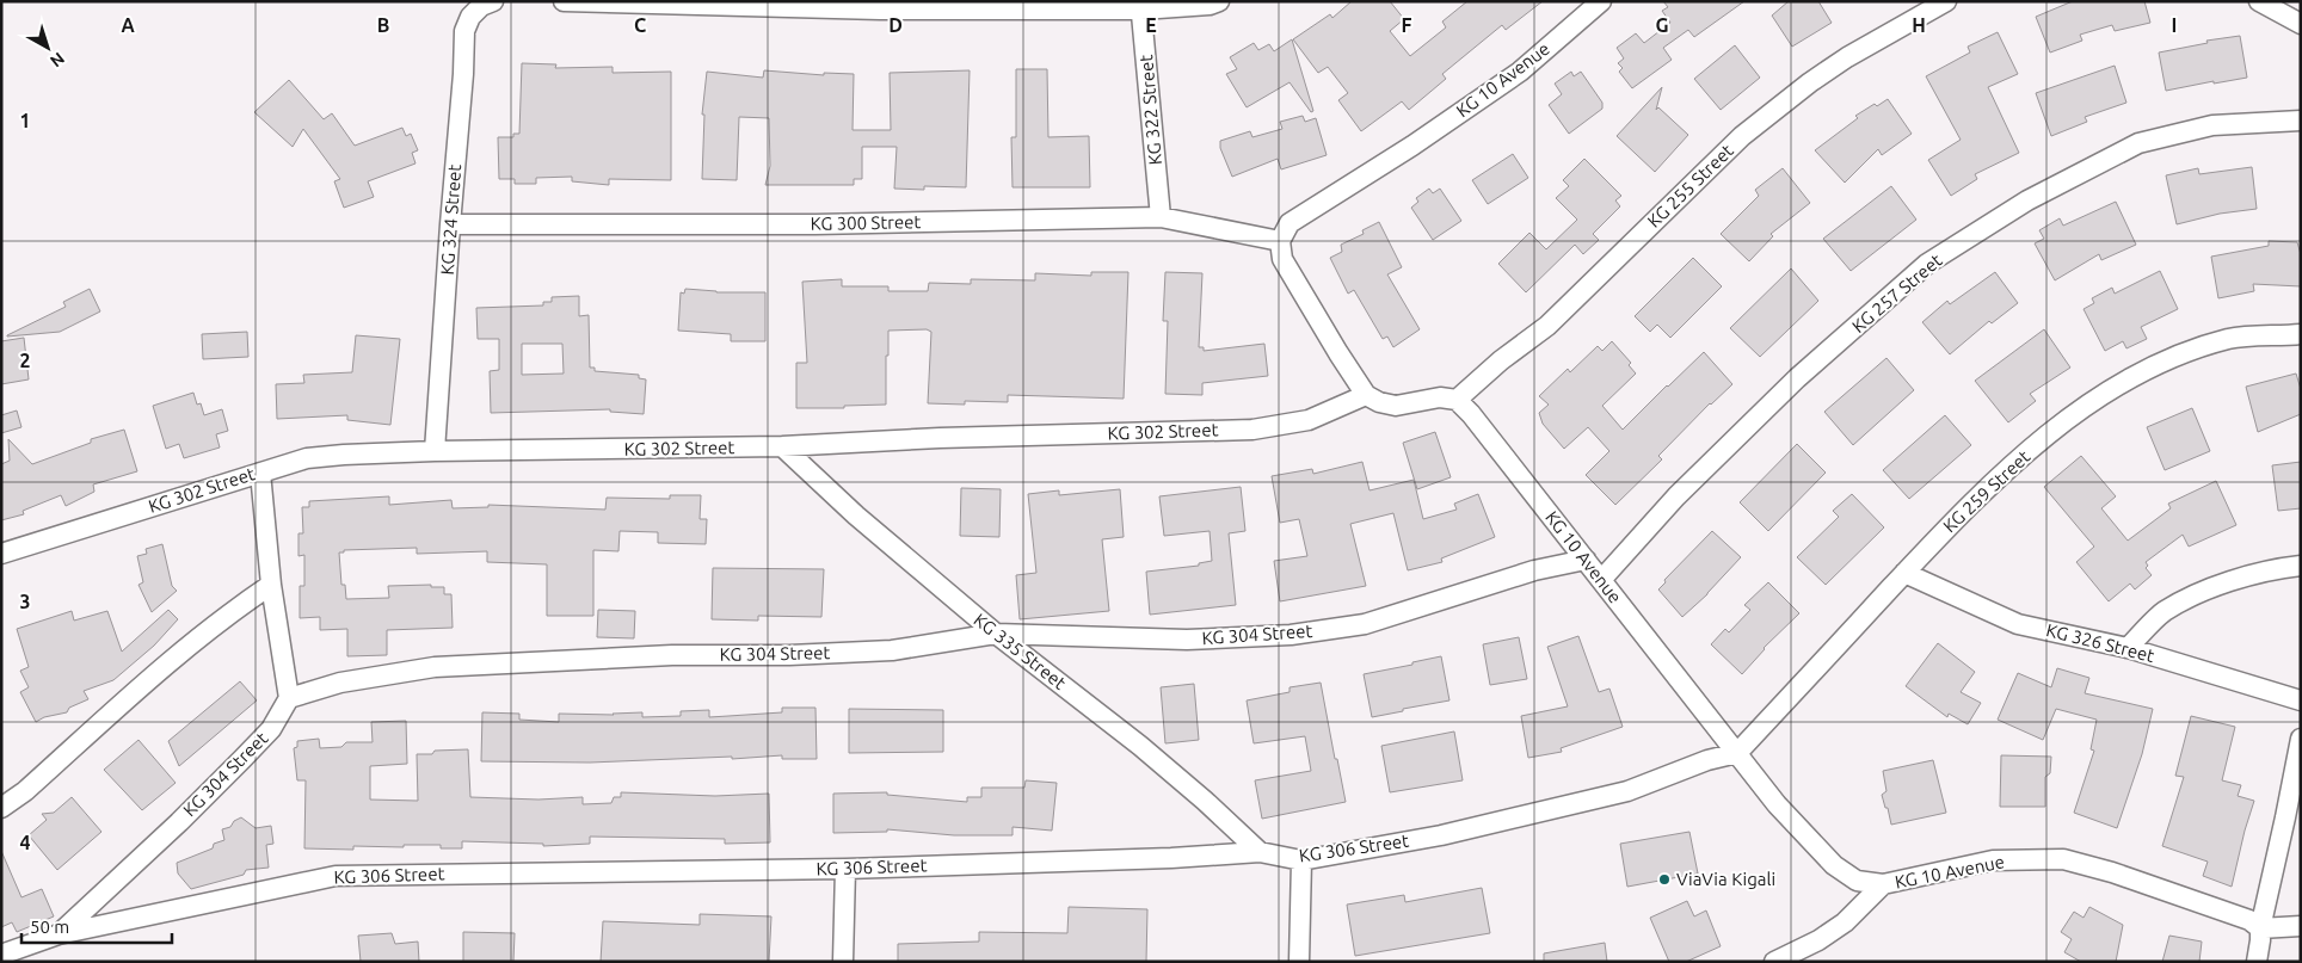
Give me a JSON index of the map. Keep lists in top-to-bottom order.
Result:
{
  "streets": {
    "street": [
      "KG 10 Avenue",
      "KG 322 Street",
      "KG 255 Street",
      "KG 324 Street",
      "KG 300 Street",
      "KG 257 Street",
      "KG 302 Street",
      "KG 259 Street",
      "KG 304 Street",
      "KG 326 Street",
      "KG 335 Street",
      "KG 306 Street"
    ]
  },
  "crossings": [
    ["KG 10 Avenue", "KG 255 Street"],
    ["KG 10 Avenue", "KG 300 Street"],
    ["KG 10 Avenue", "KG 257 Street"],
    ["KG 10 Avenue", "KG 259 Street"],
    ["KG 10 Avenue", "KG 304 Street"],
    ["KG 10 Avenue", "KG 306 Street"],
    ["KG 322 Street", "KG 300 Street"],
    ["KG 324 Street", "KG 300 Street"],
    ["KG 324 Street", "KG 302 Street"],
    ["KG 302 Street", "KG 335 Street"],
    ["KG 259 Street", "KG 326 Street"],
    ["KG 259 Street", "KG 306 Street"],
    ["KG 304 Street", "KG 335 Street"],
    ["KG 304 Street", "KG 306 Street"],
    ["KG 335 Street", "KG 306 Street"]
  ],
  "places": ["ViaVia Kigali"],
  "scale_bar": "50 m",
  "north": "bottom right",
  "grid": {
    "columns": [
      "A",
      "B",
      "C",
      "D",
      "E",
      "F",
      "G",
      "H",
      "I"
    ],
    "rows": [
      "1",
      "2",
      "3",
      "4"
    ]
  }
}
